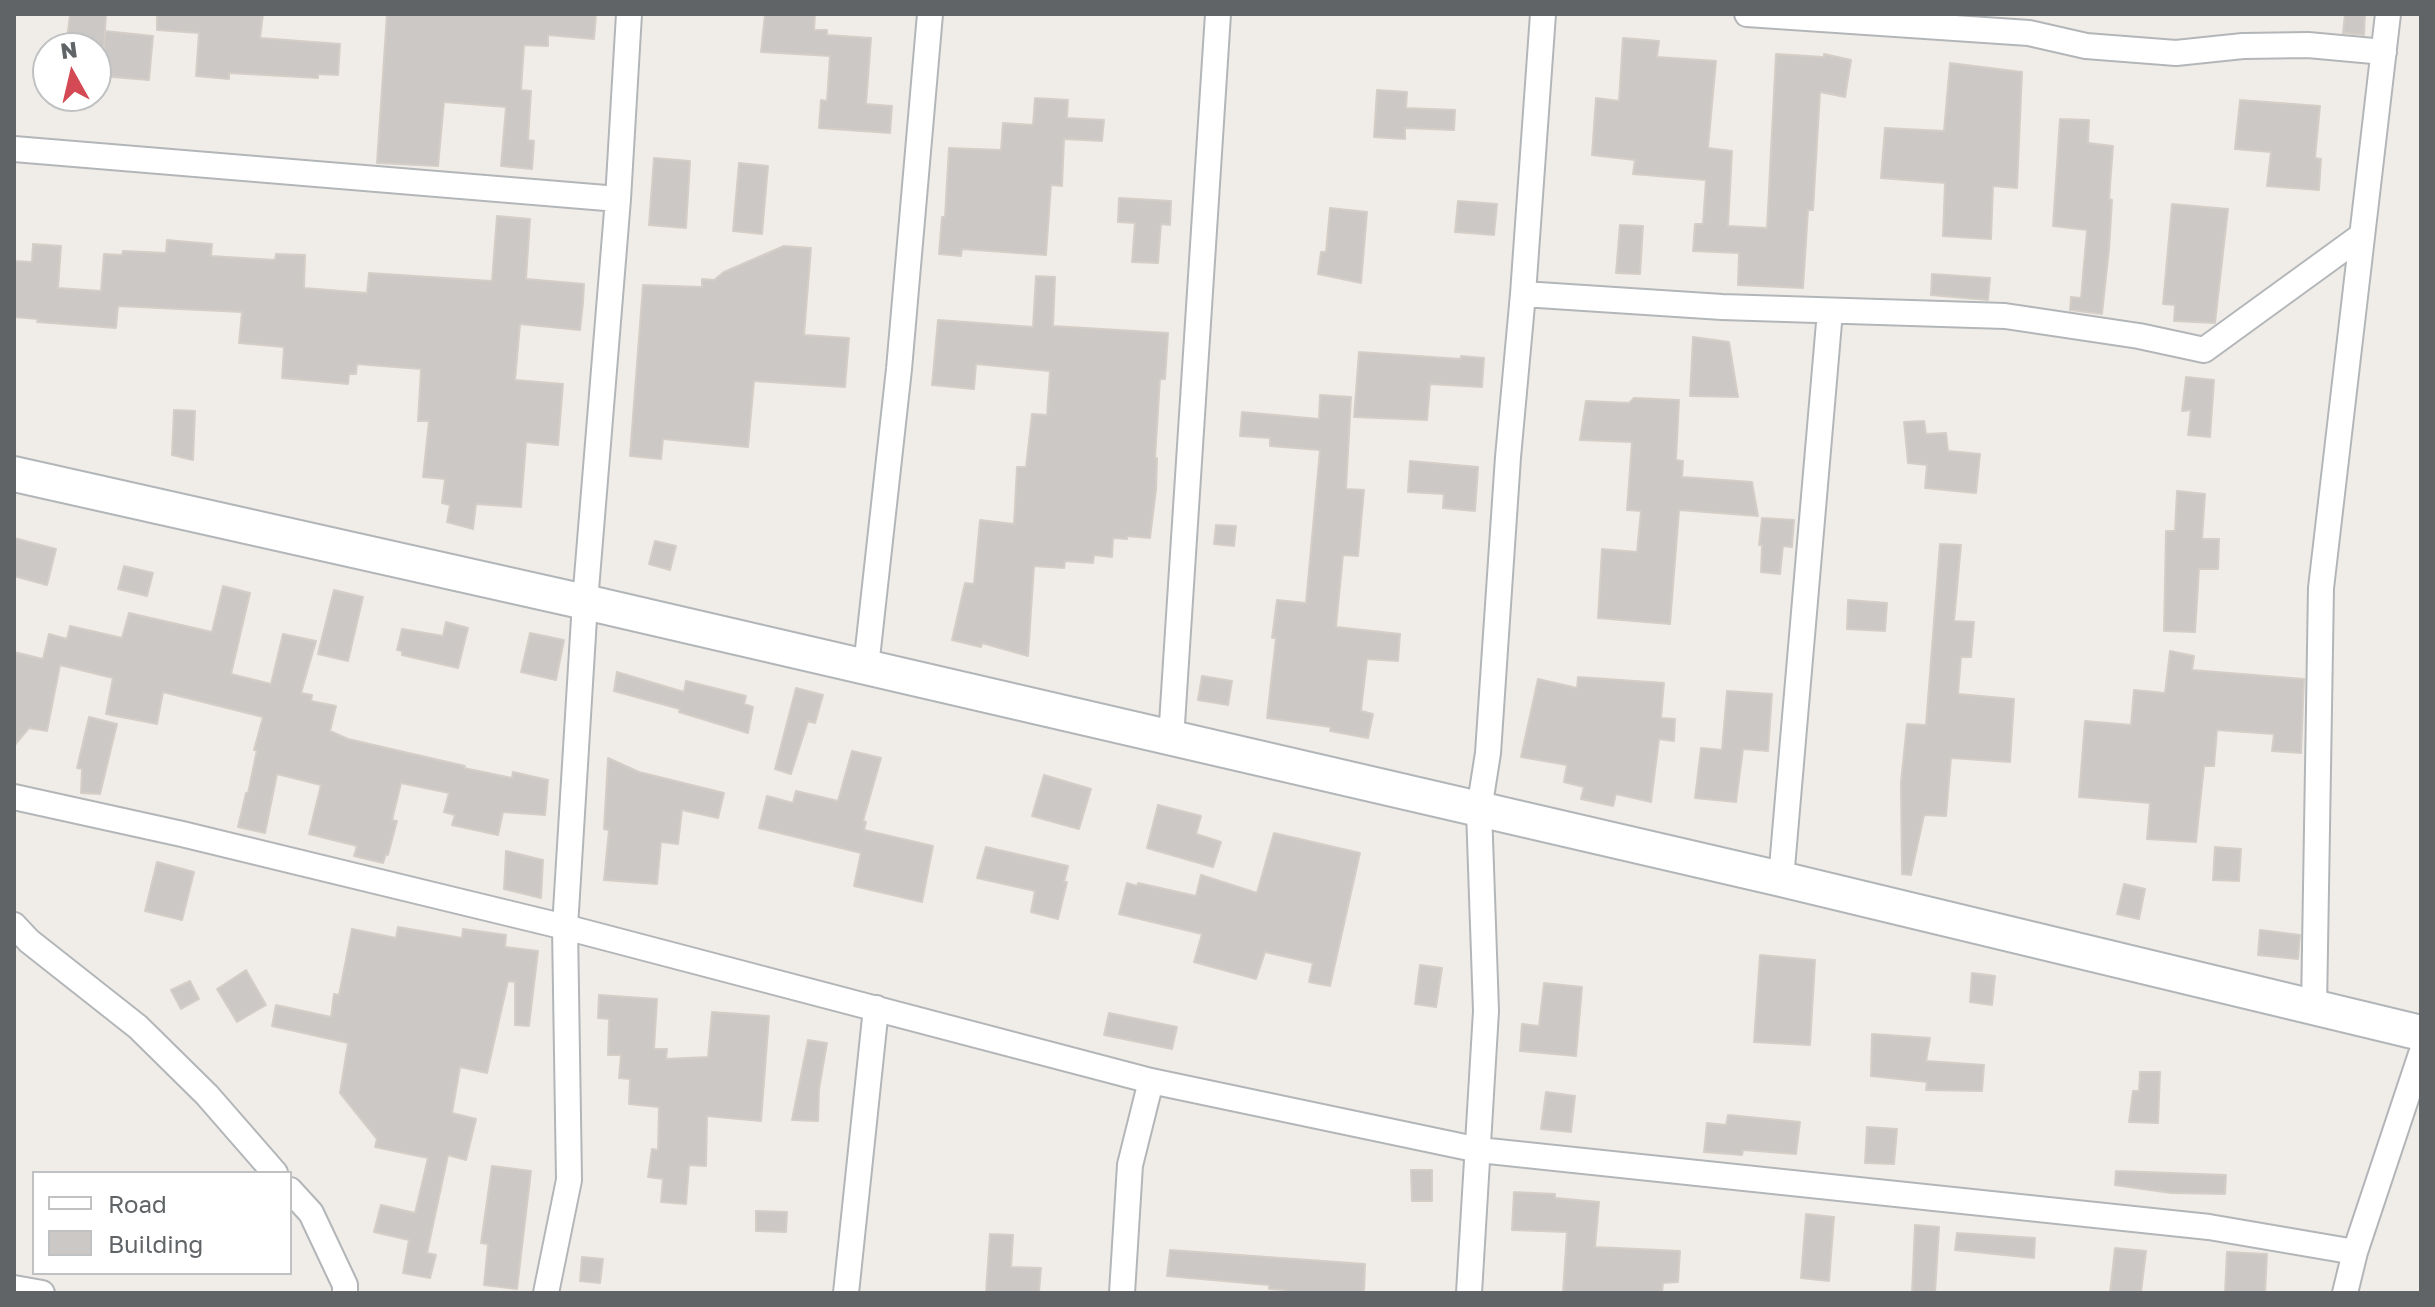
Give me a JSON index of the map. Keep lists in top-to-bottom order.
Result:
{
  "legend": ["Road", "Building"],
  "north": "top"
}
